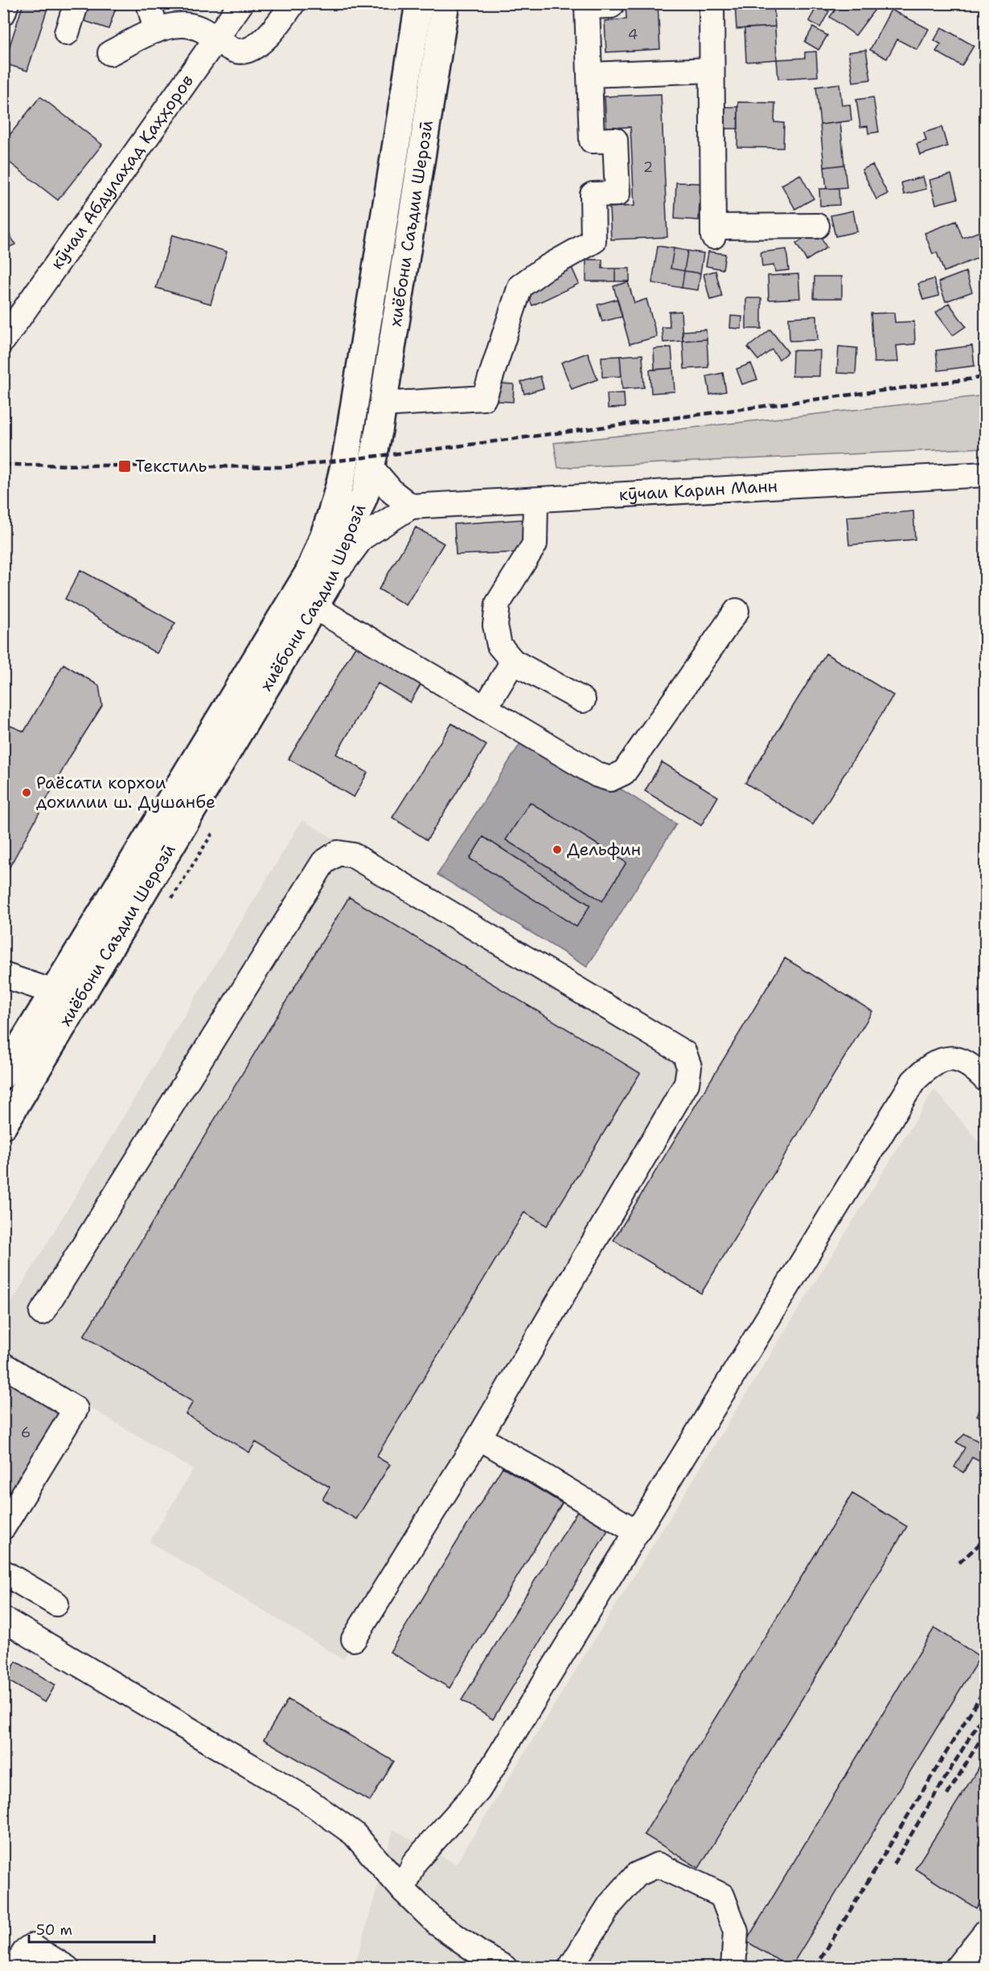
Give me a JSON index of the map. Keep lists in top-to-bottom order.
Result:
{
  "streets": {
    "highway": ["хиёбони Саъдии Шерозӣ"],
    "street": ["кӯчаи Абдулаҳад Қаҳҳоров", "кӯчаи Карин Манн"]
  },
  "places": {
    "transit": ["Текстиль"],
    "other": ["Раёсати корхои дохилии ш. Душанбе", "Дельфин"]
  },
  "house_numbers": ["4", "2", "6"],
  "scale_bar": "50 m"
}
